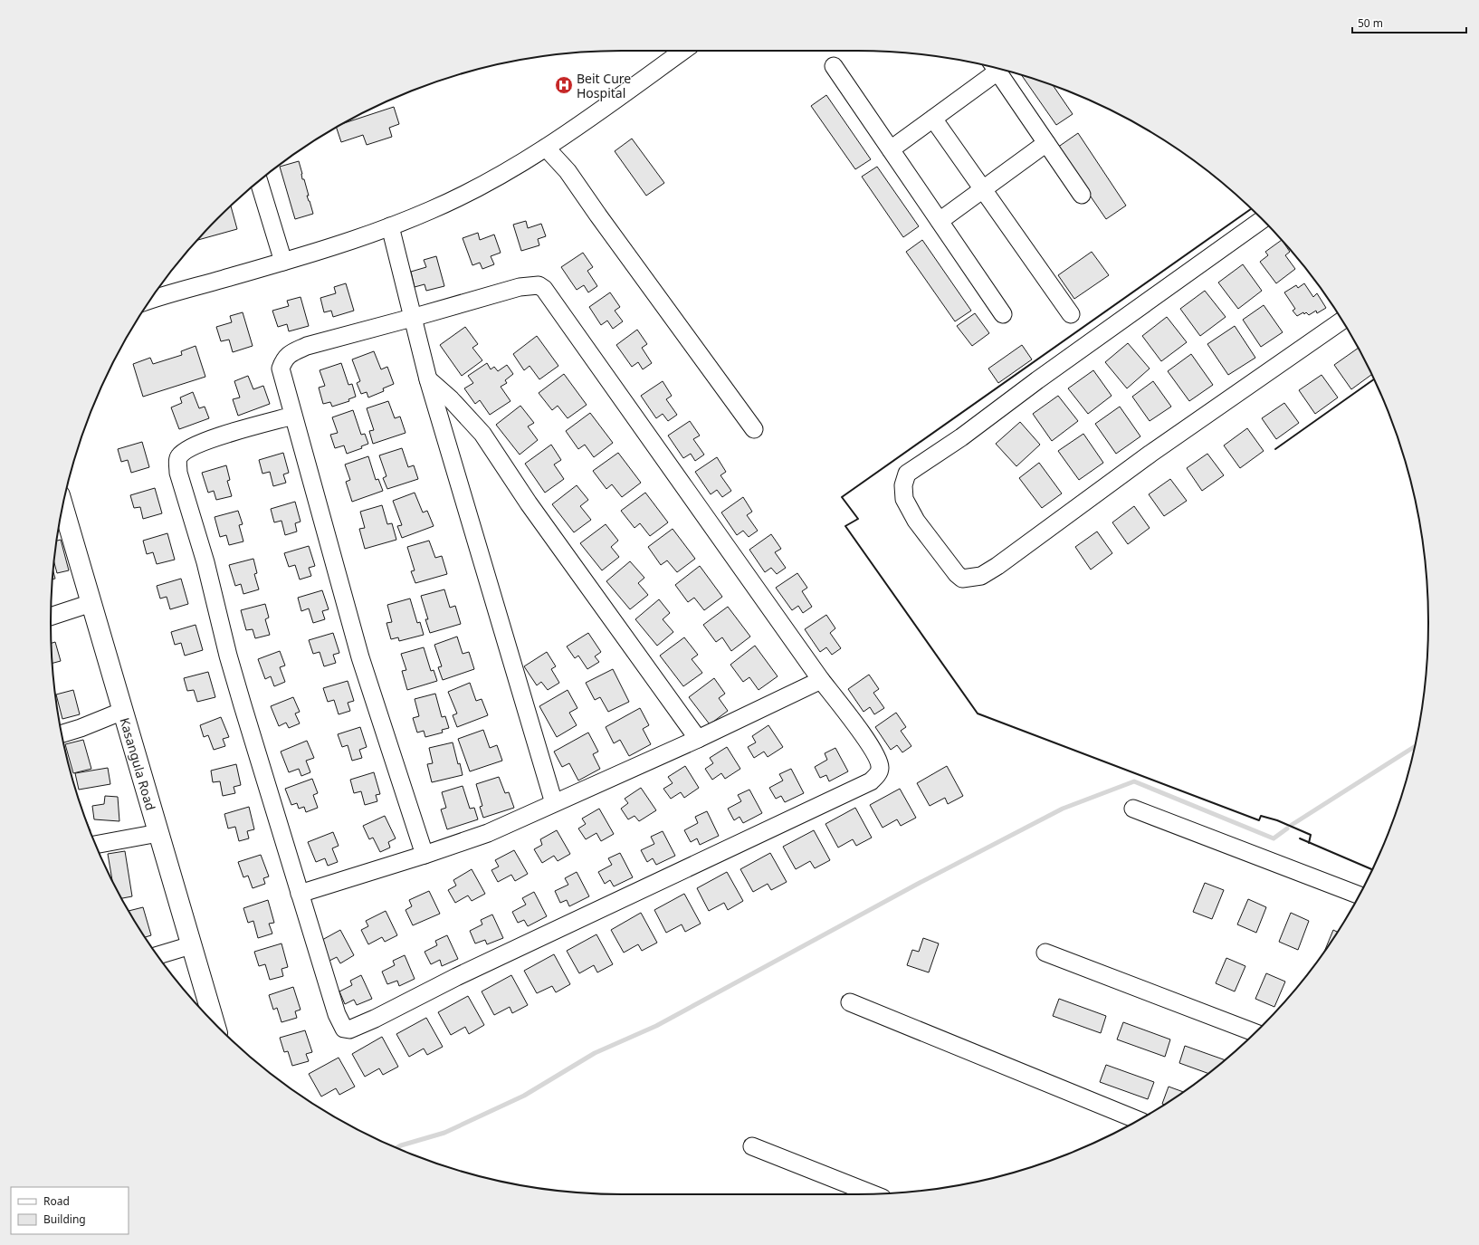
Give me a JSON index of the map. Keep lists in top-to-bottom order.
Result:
{
  "streets": {
    "main road": ["Kasangula Road"]
  },
  "places": {
    "hospital": ["Beit Cure Hospital"]
  },
  "legend": ["Road", "Building"],
  "scale_bar": "50 m"
}
